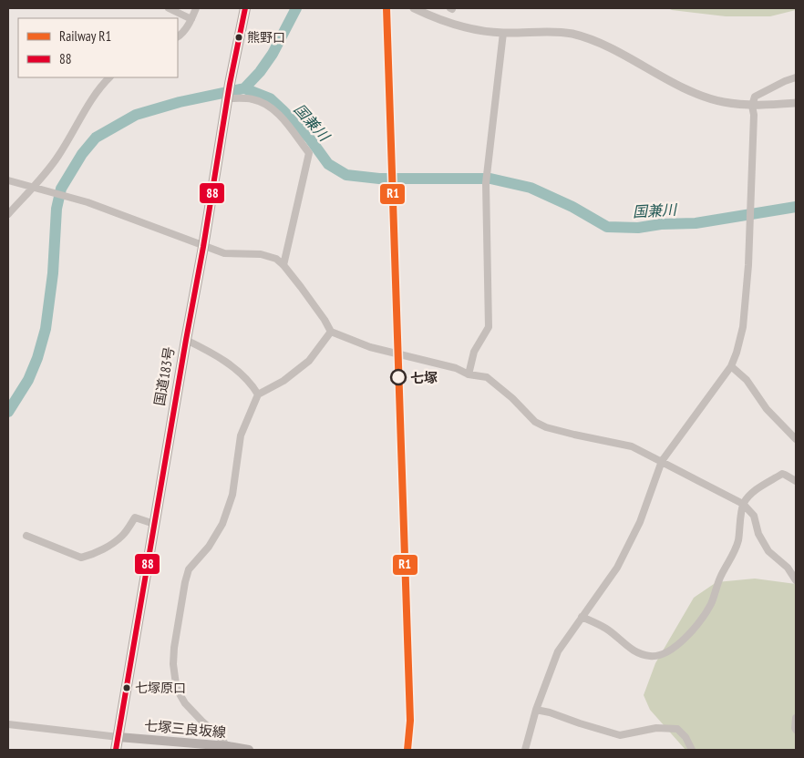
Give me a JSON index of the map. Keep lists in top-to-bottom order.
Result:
{
  "streets": {
    "highway": ["国道183号"],
    "main road": ["七塚三良坂線"]
  },
  "crossings": [
    ["国道183号", "七塚三良坂線"]
  ],
  "water": ["国兼川"],
  "places": ["熊野口", "七塚", "七塚原口"],
  "lines": ["rail line R1", "transit line 88"],
  "legend": ["Railway R1", "88"]
}
